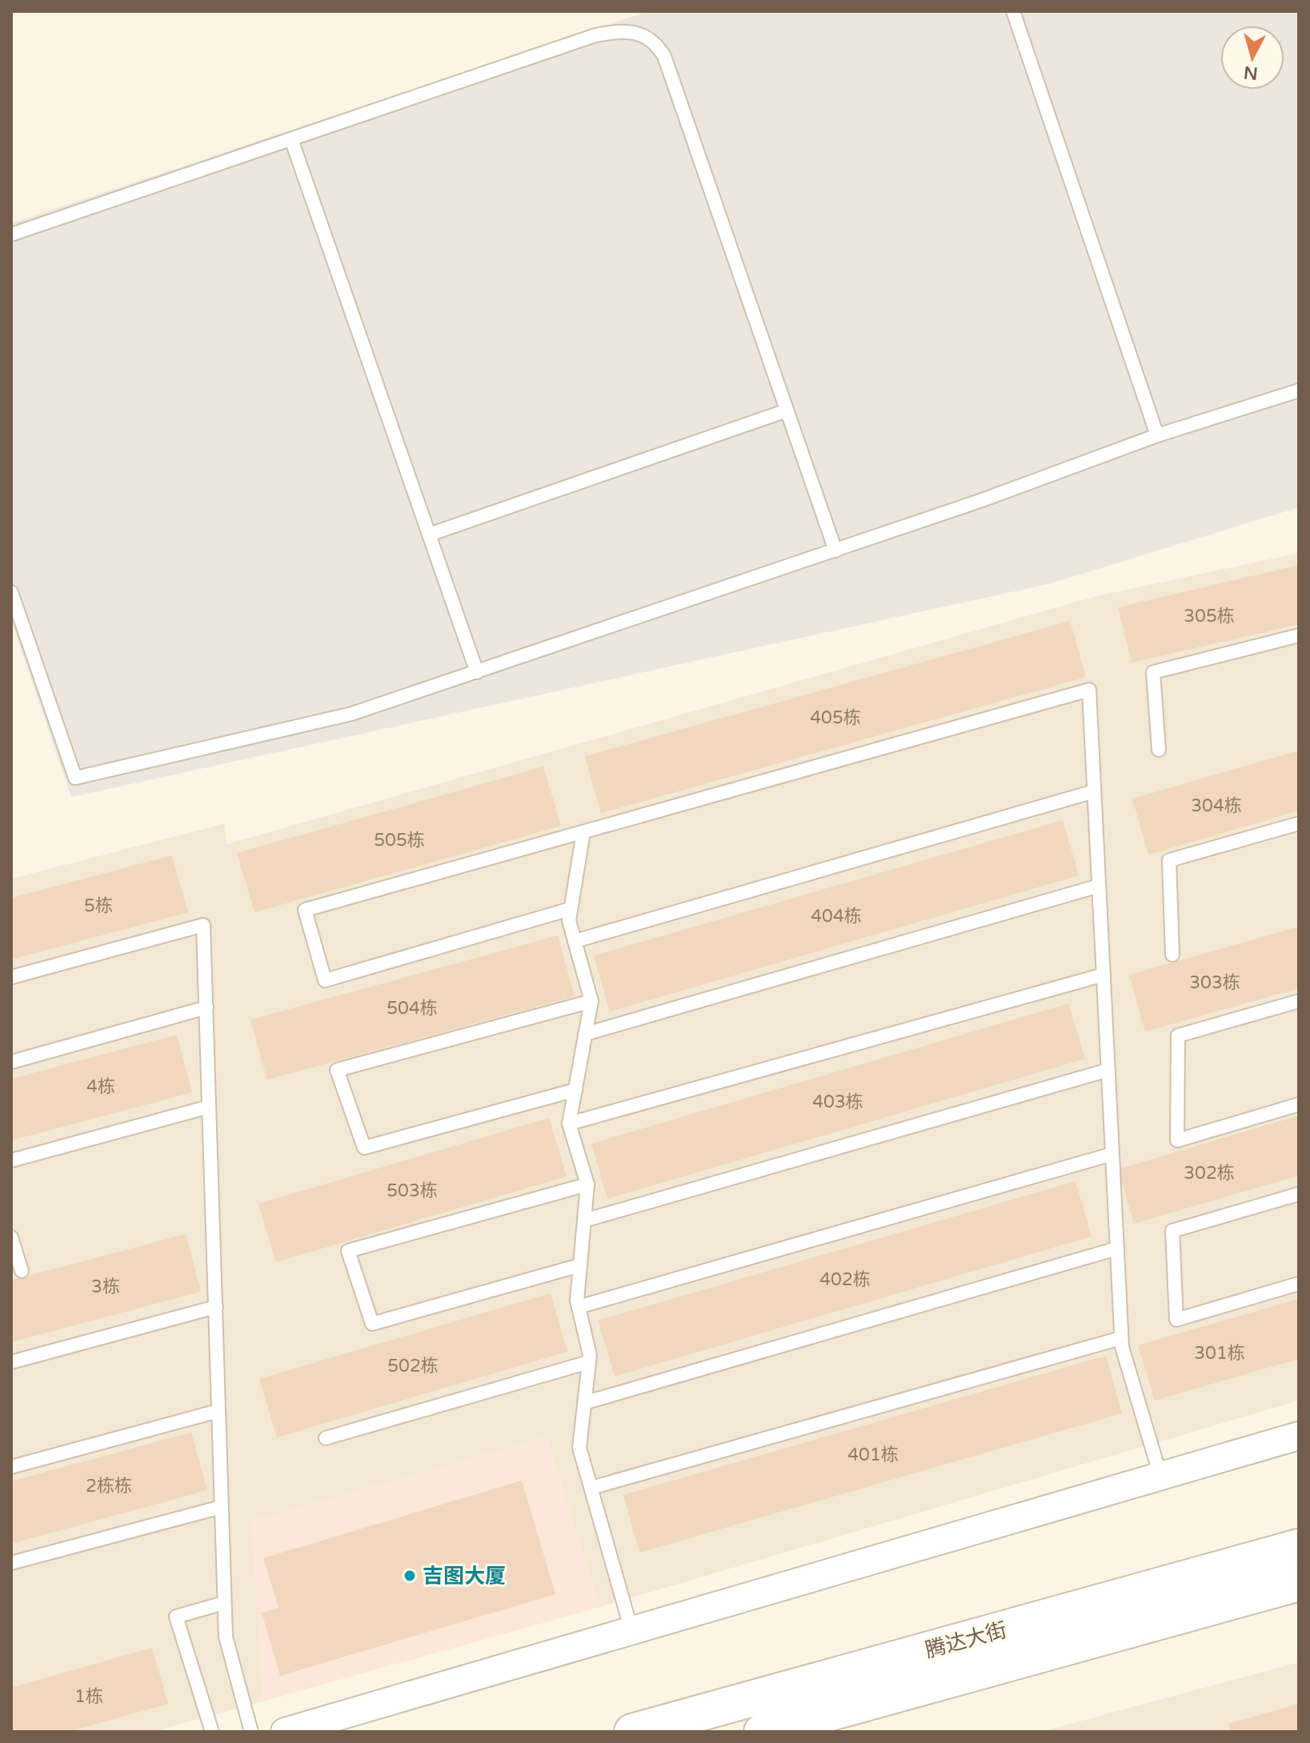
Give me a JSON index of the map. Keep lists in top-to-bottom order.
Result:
{
  "streets": {
    "main road": ["腾达大街"]
  },
  "places": ["吉图大厦"],
  "house_numbers": [
    "305栋",
    "405栋",
    "304栋",
    "505栋",
    "5栋",
    "404栋",
    "303栋",
    "504栋",
    "4栋",
    "403栋",
    "302栋",
    "503栋",
    "402栋",
    "3栋",
    "301栋",
    "502栋",
    "401栋",
    "2栋栋",
    "1栋"
  ],
  "north": "bottom"
}
